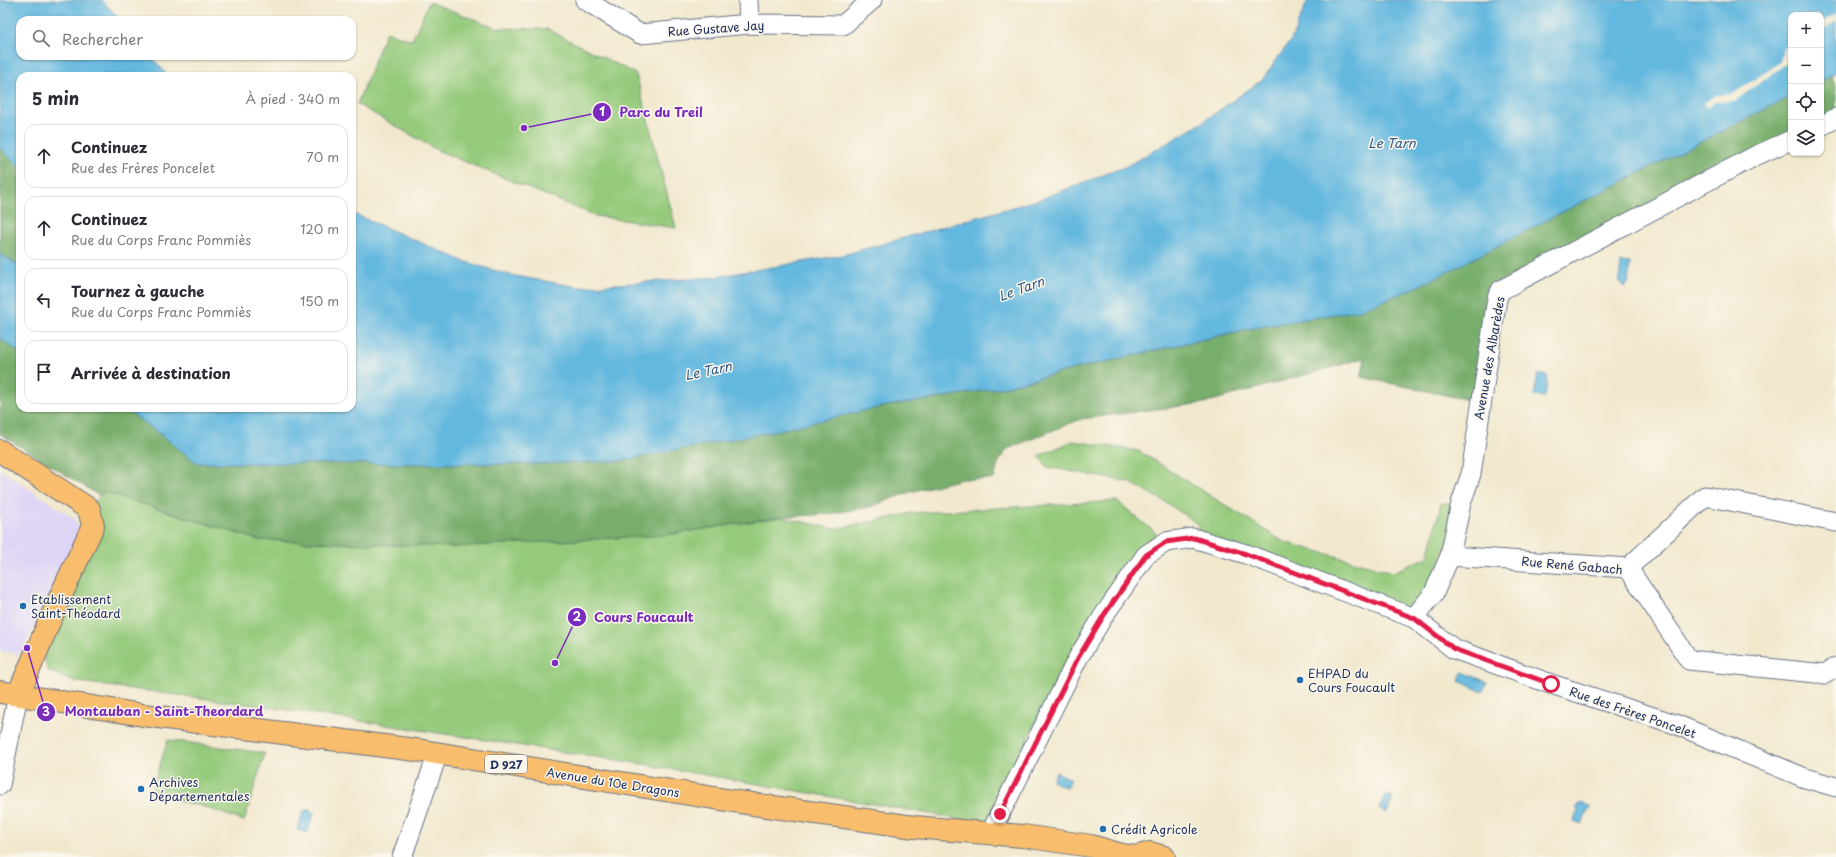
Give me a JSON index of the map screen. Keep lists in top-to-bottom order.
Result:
{
  "streets": {
    "main road": ["D 927", "Avenue du 10e Dragons"],
    "street": [
      "Rue Gustave Jay",
      "Avenue des Albarèdes",
      "Rue René Gabach",
      "Rue des Frères Poncelet"
    ]
  },
  "crossings": [
    ["Avenue des Albarèdes", "Rue René Gabach"],
    ["Avenue des Albarèdes", "Rue des Frères Poncelet"],
    ["Rue des Frères Poncelet", "Avenue du 10e Dragons"]
  ],
  "water": ["Le Tarn"],
  "places": [
    "Parc du Treil",
    "Etablissement Saint-Théodard",
    "Montauban - Saint-Theordard",
    "Cours Foucault",
    "EHPAD du Cours Foucault",
    "Archives Départementales",
    "Crédit Agricole"
  ],
  "page": {
    "map_buttons": ["+", "−"],
    "search": "Rechercher",
    "heading": ["5 min", "À pied · 340 m"],
    "list": [
      ["Continuez", "Rue des Frères Poncelet", "70 m"],
      ["Continuez", "Rue du Corps Franc Pommiès", "120 m"],
      ["Tournez à gauche", "Rue du Corps Franc Pommiès", "150 m"],
      "Arrivée à destination"
    ]
  }
}
